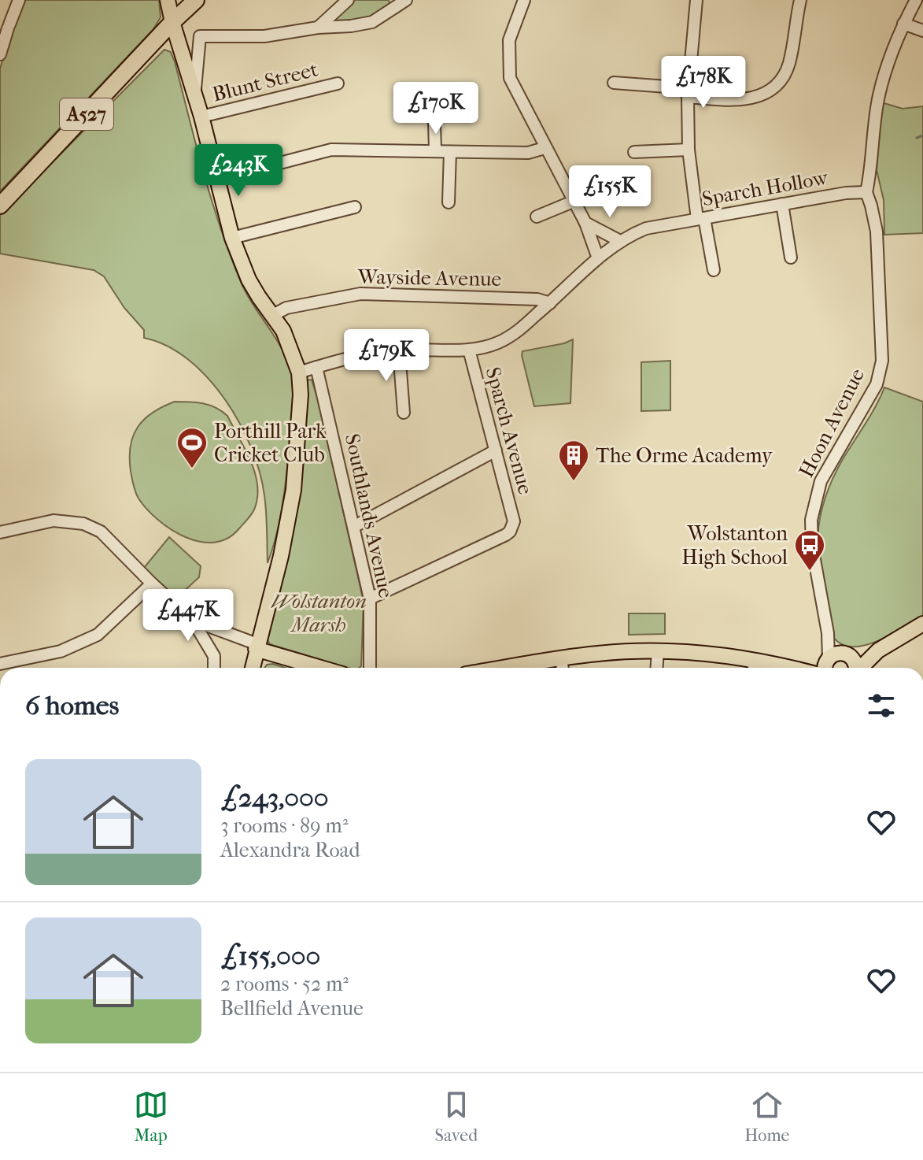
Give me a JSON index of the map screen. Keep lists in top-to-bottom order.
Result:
{
  "streets": {
    "highway": ["A527"],
    "street": [
      "Blunt Street",
      "Sparch Hollow",
      "Wayside Avenue",
      "Hoon Avenue",
      "Sparch Avenue",
      "Southlands Avenue"
    ]
  },
  "crossings": [
    ["Sparch Hollow", "Wayside Avenue"],
    ["Sparch Hollow", "Hoon Avenue"],
    ["Sparch Hollow", "Sparch Avenue"],
    ["Sparch Hollow", "Southlands Avenue"],
    ["Sparch Avenue", "Southlands Avenue"]
  ],
  "parks": ["Wolstanton Marsh"],
  "places": {
    "sports": ["Porthill Park Cricket Club"],
    "building": ["The Orme Academy"],
    "bus stop": ["Wolstanton High School"]
  },
  "page": {
    "price": [
      "£178K",
      "£170K",
      "£243K",
      "£155K",
      "£179K",
      "£447K"
    ],
    "heading": "6 homes",
    "list": [
      {
        "name": "£243,000",
        "note": "3 rooms · 89 m² · Alexandra Road"
      },
      {
        "name": "£155,000",
        "note": "2 rooms · 52 m² · Bellfield Avenue"
      }
    ],
    "tabs": ["Map", "Saved", "Home"]
  }
}
